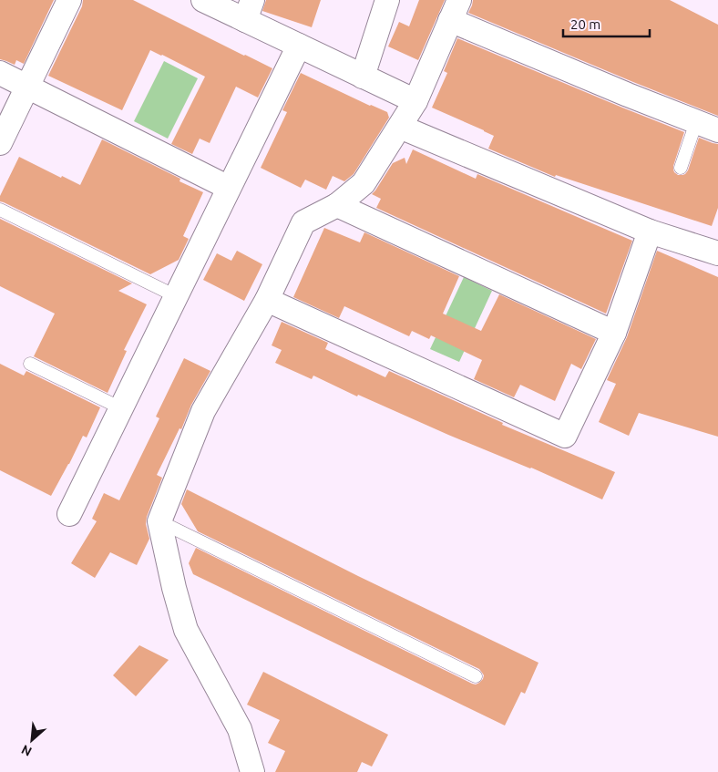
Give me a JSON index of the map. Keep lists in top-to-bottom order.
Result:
{
  "scale_bar": "20 m",
  "north": "bottom left"
}
